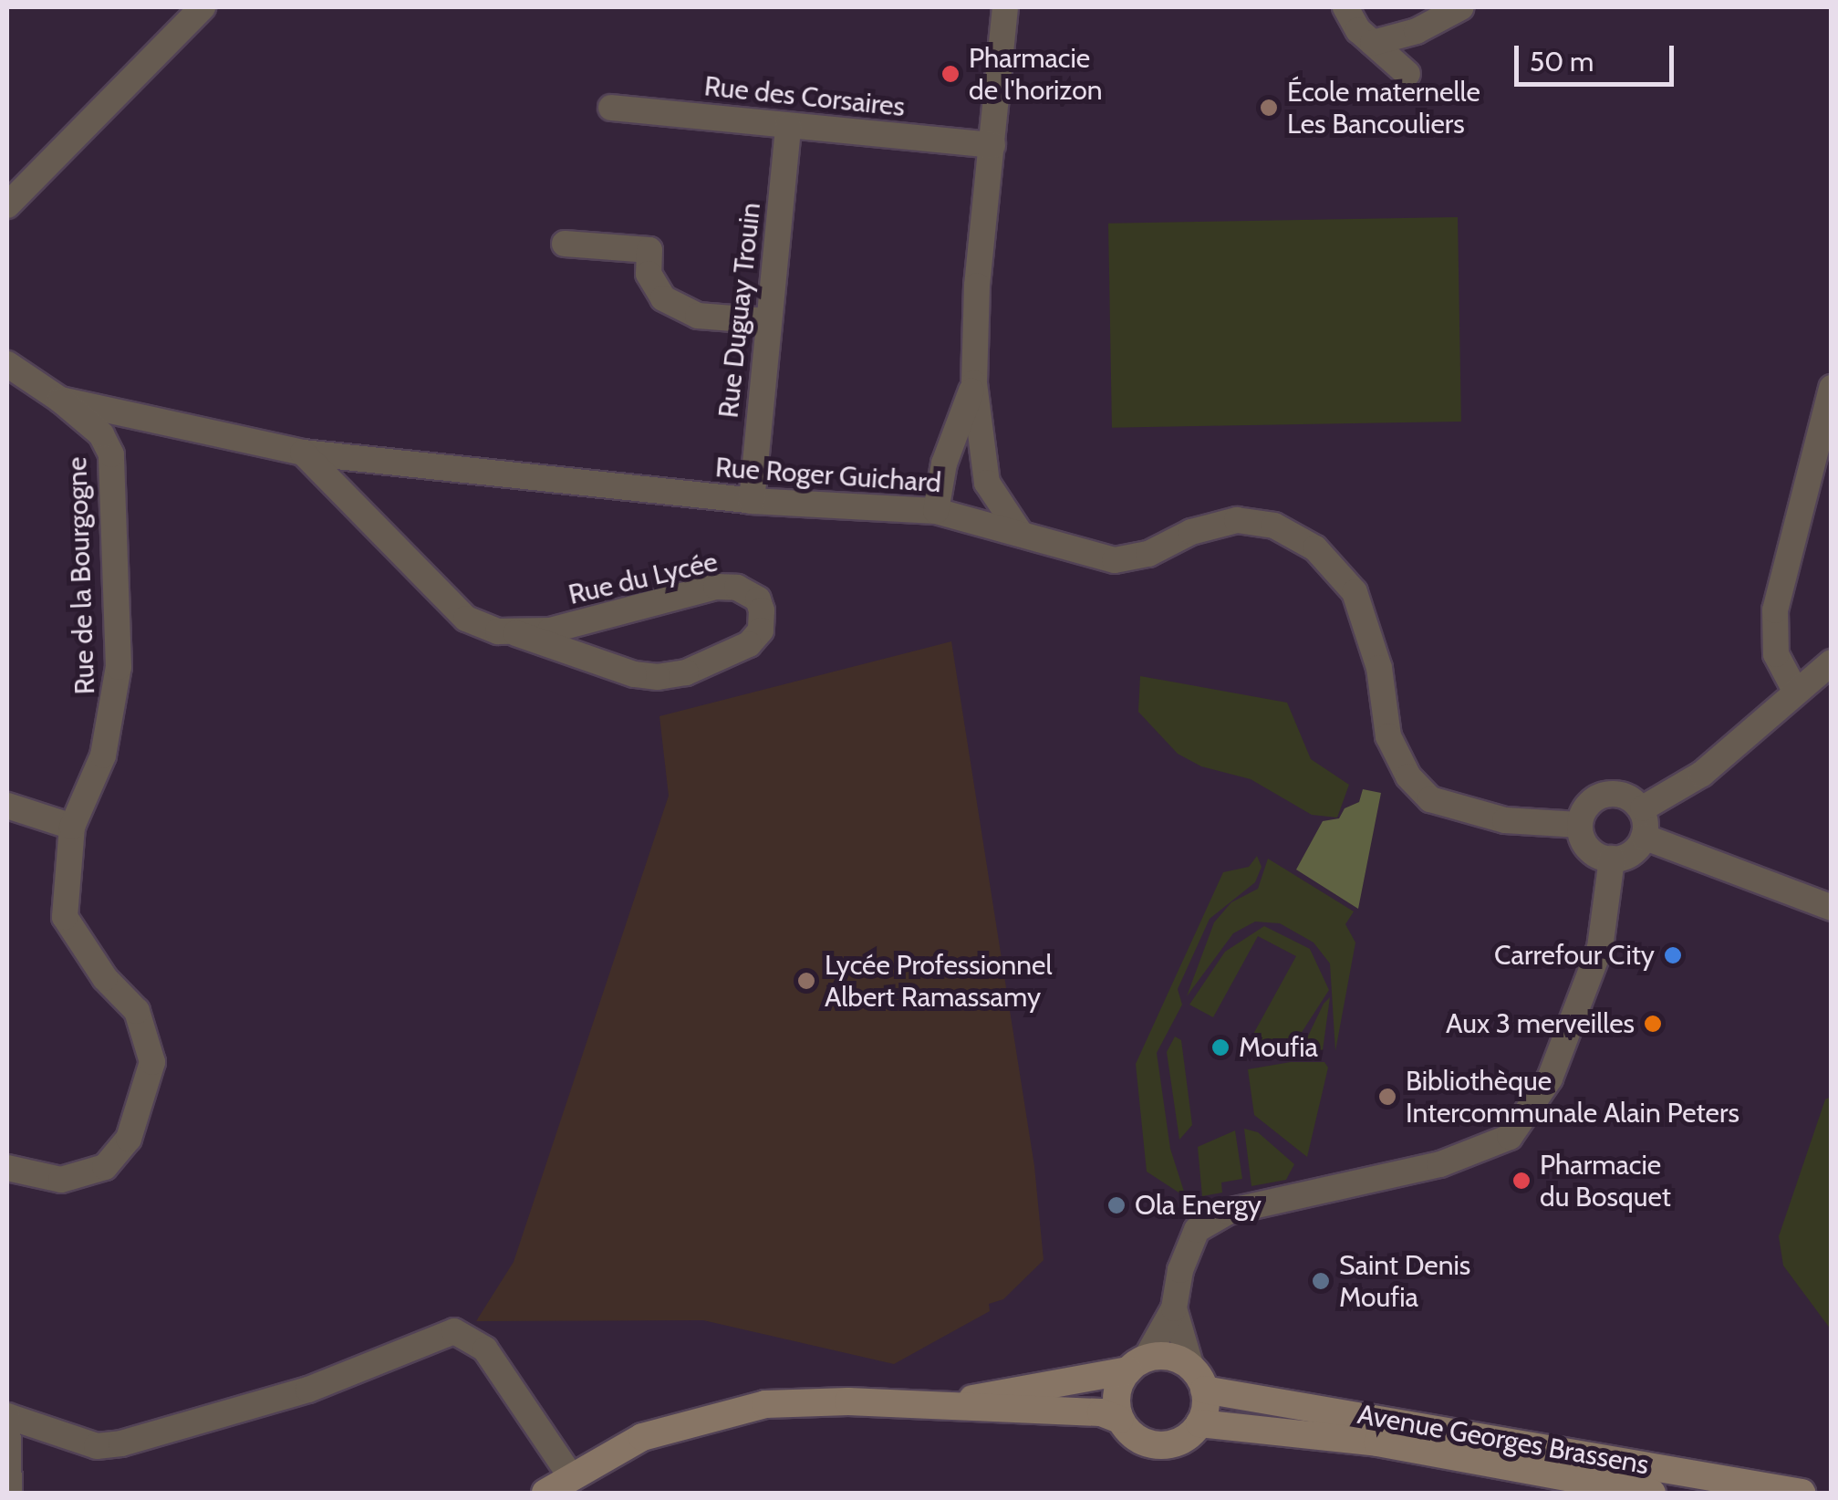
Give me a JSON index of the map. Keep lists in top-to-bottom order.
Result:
{
  "streets": {
    "street": [
      "Rue des Corsaires",
      "Rue Duguay Trouin",
      "Rue Roger Guichard",
      "Rue de la Bourgogne",
      "Rue du Lycée",
      "Avenue Georges Brassens"
    ]
  },
  "crossings": [
    ["Rue des Corsaires", "Rue Duguay Trouin"],
    ["Rue Duguay Trouin", "Rue Roger Guichard"],
    ["Rue Roger Guichard", "Rue de la Bourgogne"],
    ["Rue Roger Guichard", "Rue du Lycée"]
  ],
  "places": [
    "Pharmacie de l'horizon",
    "École maternelle Les Bancouliers",
    "Carrefour City",
    "Lycée Professionnel Albert Ramassamy",
    "Aux 3 merveilles",
    "Moufia",
    "Bibliothèque Intercommunale Alain Peters",
    "Pharmacie du Bosquet",
    "Ola Energy",
    "Saint Denis Moufia"
  ],
  "scale_bar": "50 m"
}
